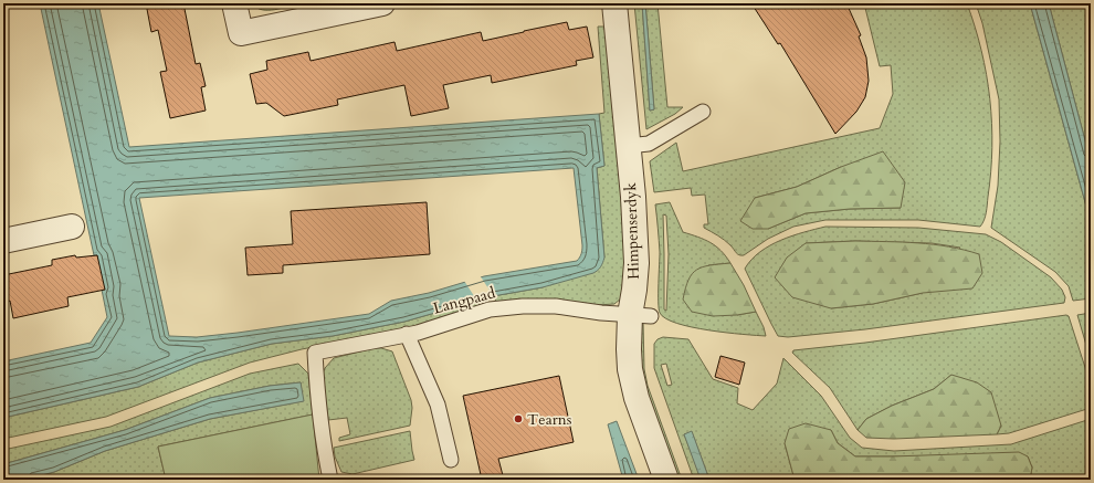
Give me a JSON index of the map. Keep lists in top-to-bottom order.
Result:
{
  "streets": {
    "street": ["Himpenserdyk"],
    "lane": ["Langpaad"]
  },
  "crossings": [
    ["Himpenserdyk", "Langpaad"]
  ],
  "places": ["Tearns"]
}
